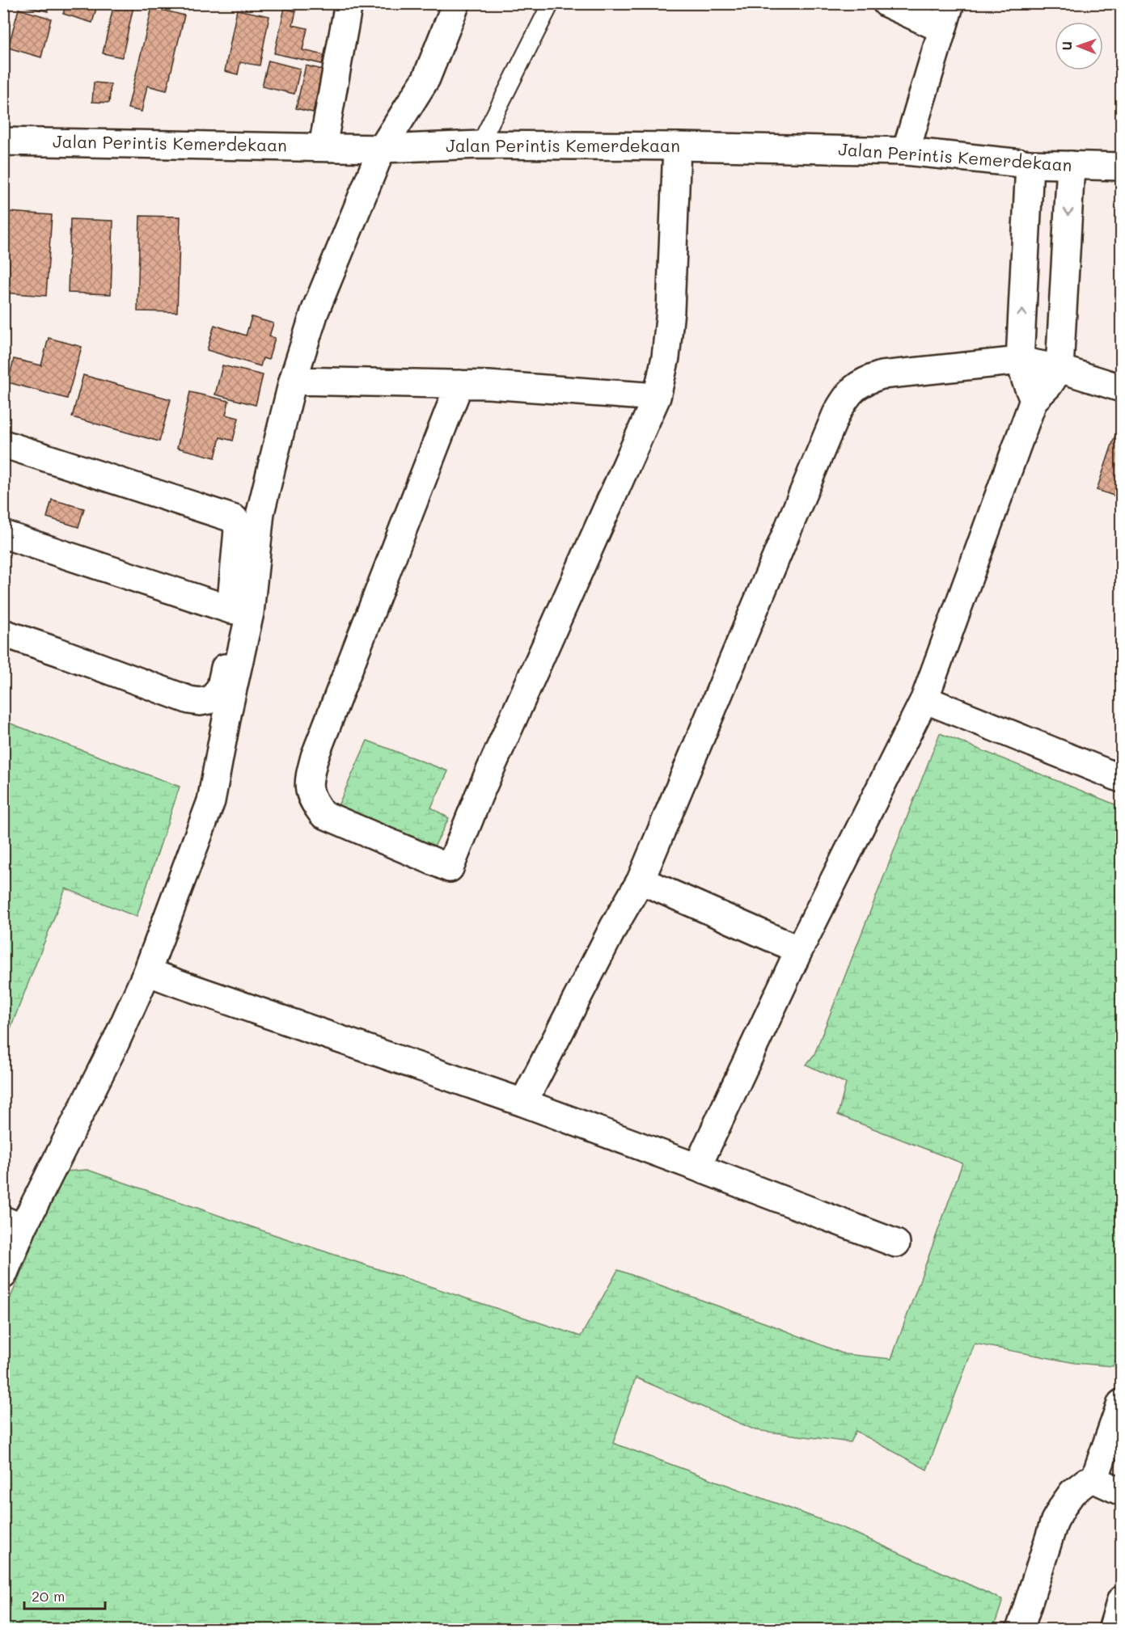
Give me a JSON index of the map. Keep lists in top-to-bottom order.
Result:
{
  "streets": {
    "street": ["Jalan Perintis Kemerdekaan"]
  },
  "scale_bar": "20 m",
  "north": "left"
}
